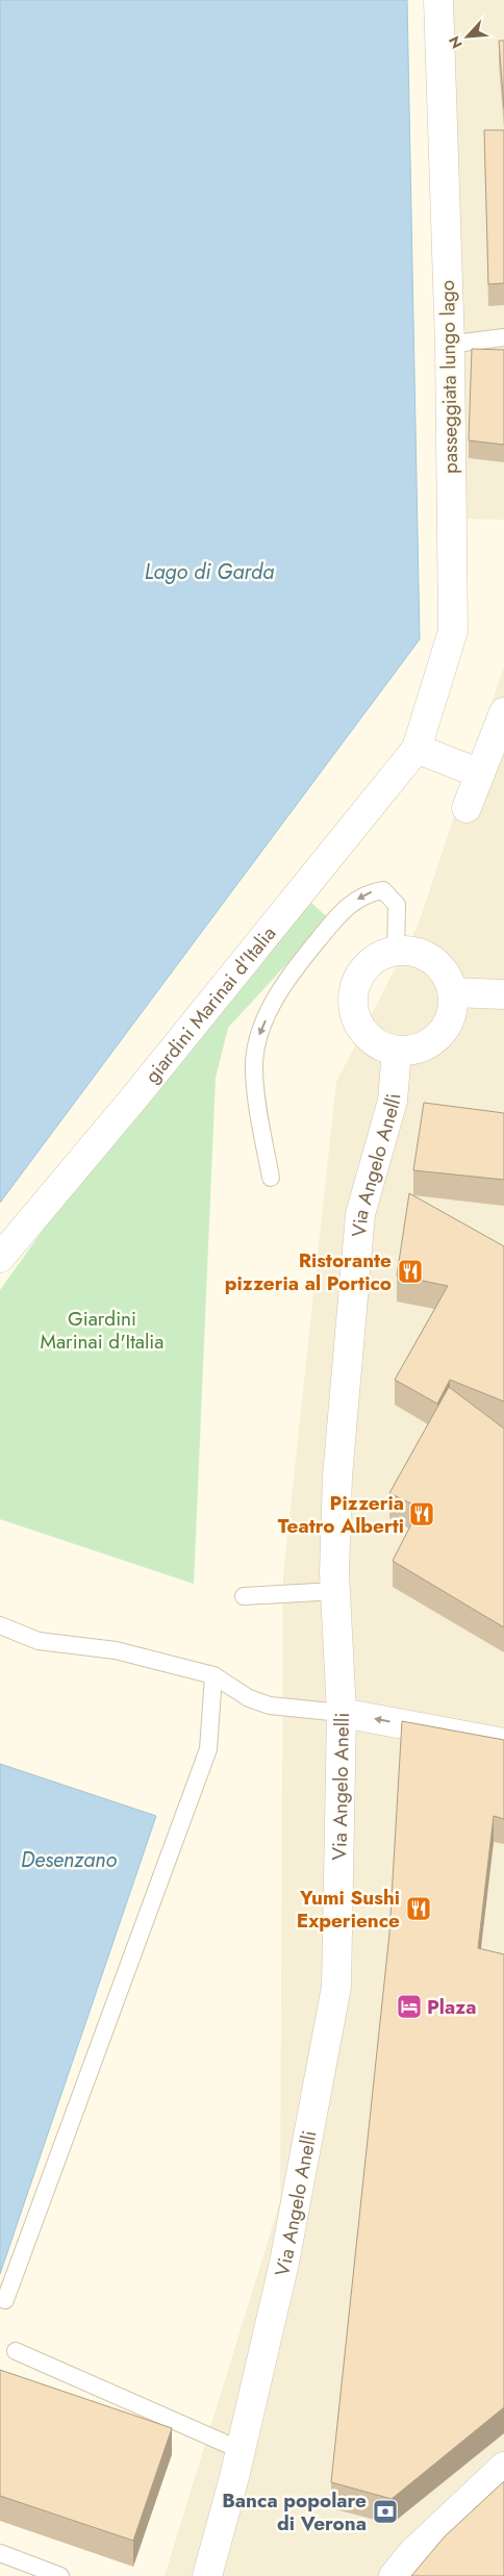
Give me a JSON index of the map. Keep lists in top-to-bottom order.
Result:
{
  "streets": {
    "street": ["passeggiata lungo lago", "giardini Marinai d'Italia", "Via Angelo Anelli"]
  },
  "crossings": [
    ["passeggiata lungo lago", "giardini Marinai d'Italia"]
  ],
  "water": ["Lago di Garda", "Desenzano"],
  "parks": ["Giardini Marinai d'Italia"],
  "places": {
    "restaurant": ["Ristorante pizzeria al Portico", "Pizzeria Teatro Alberti", "Yumi Sushi Experience"],
    "hotel": ["Plaza"],
    "bank": ["Banca popolare di Verona"]
  },
  "north": "bottom left"
}
